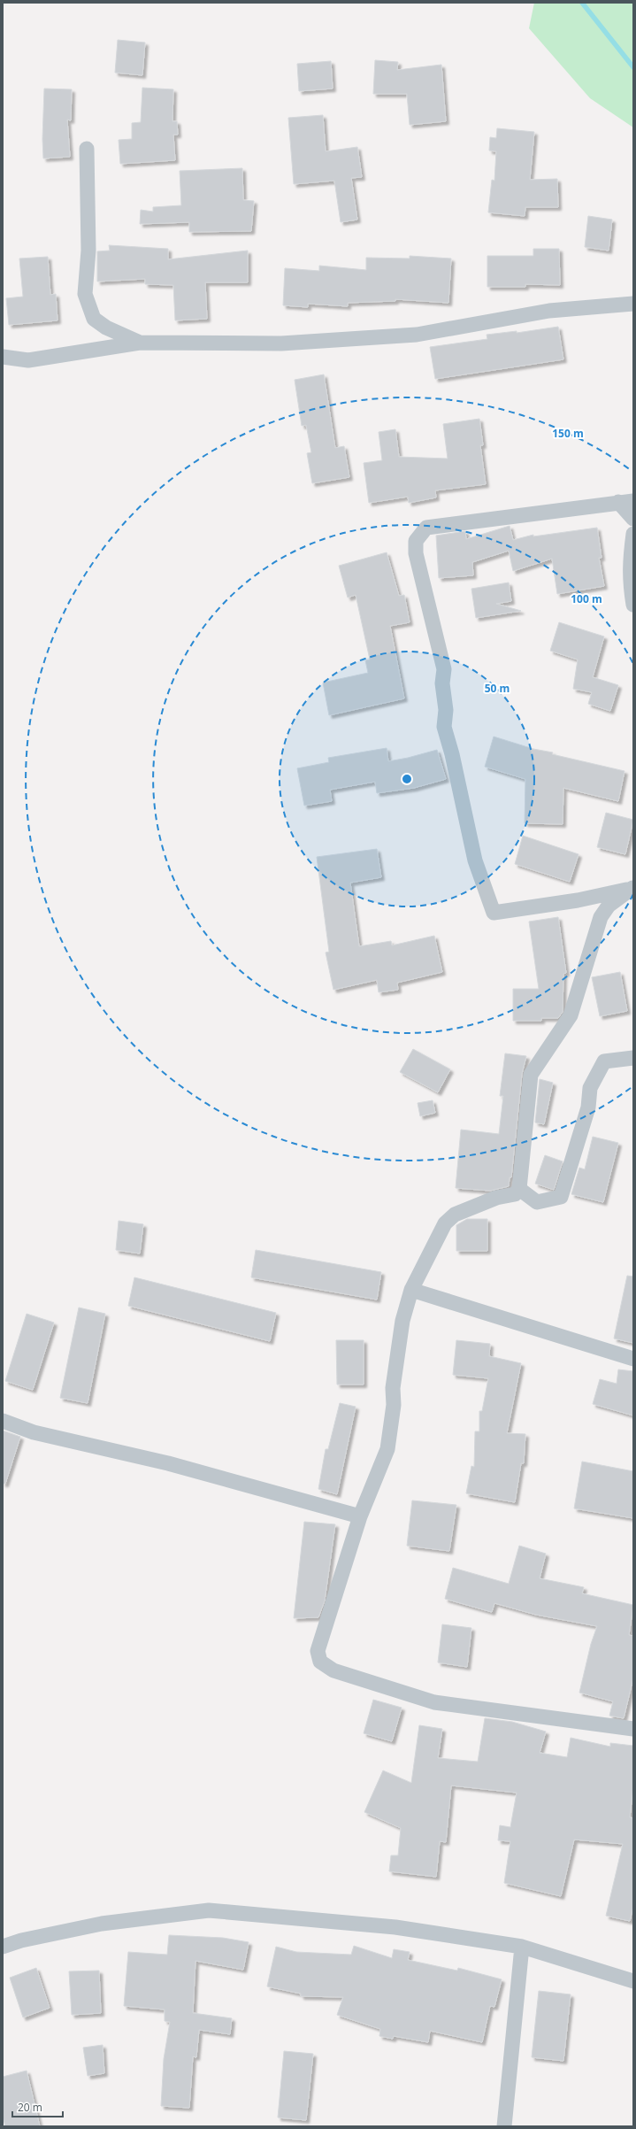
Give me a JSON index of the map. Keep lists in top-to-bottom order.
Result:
{
  "scale_bar": "20 m",
  "rings": ["150 m", "100 m", "50 m"]
}
